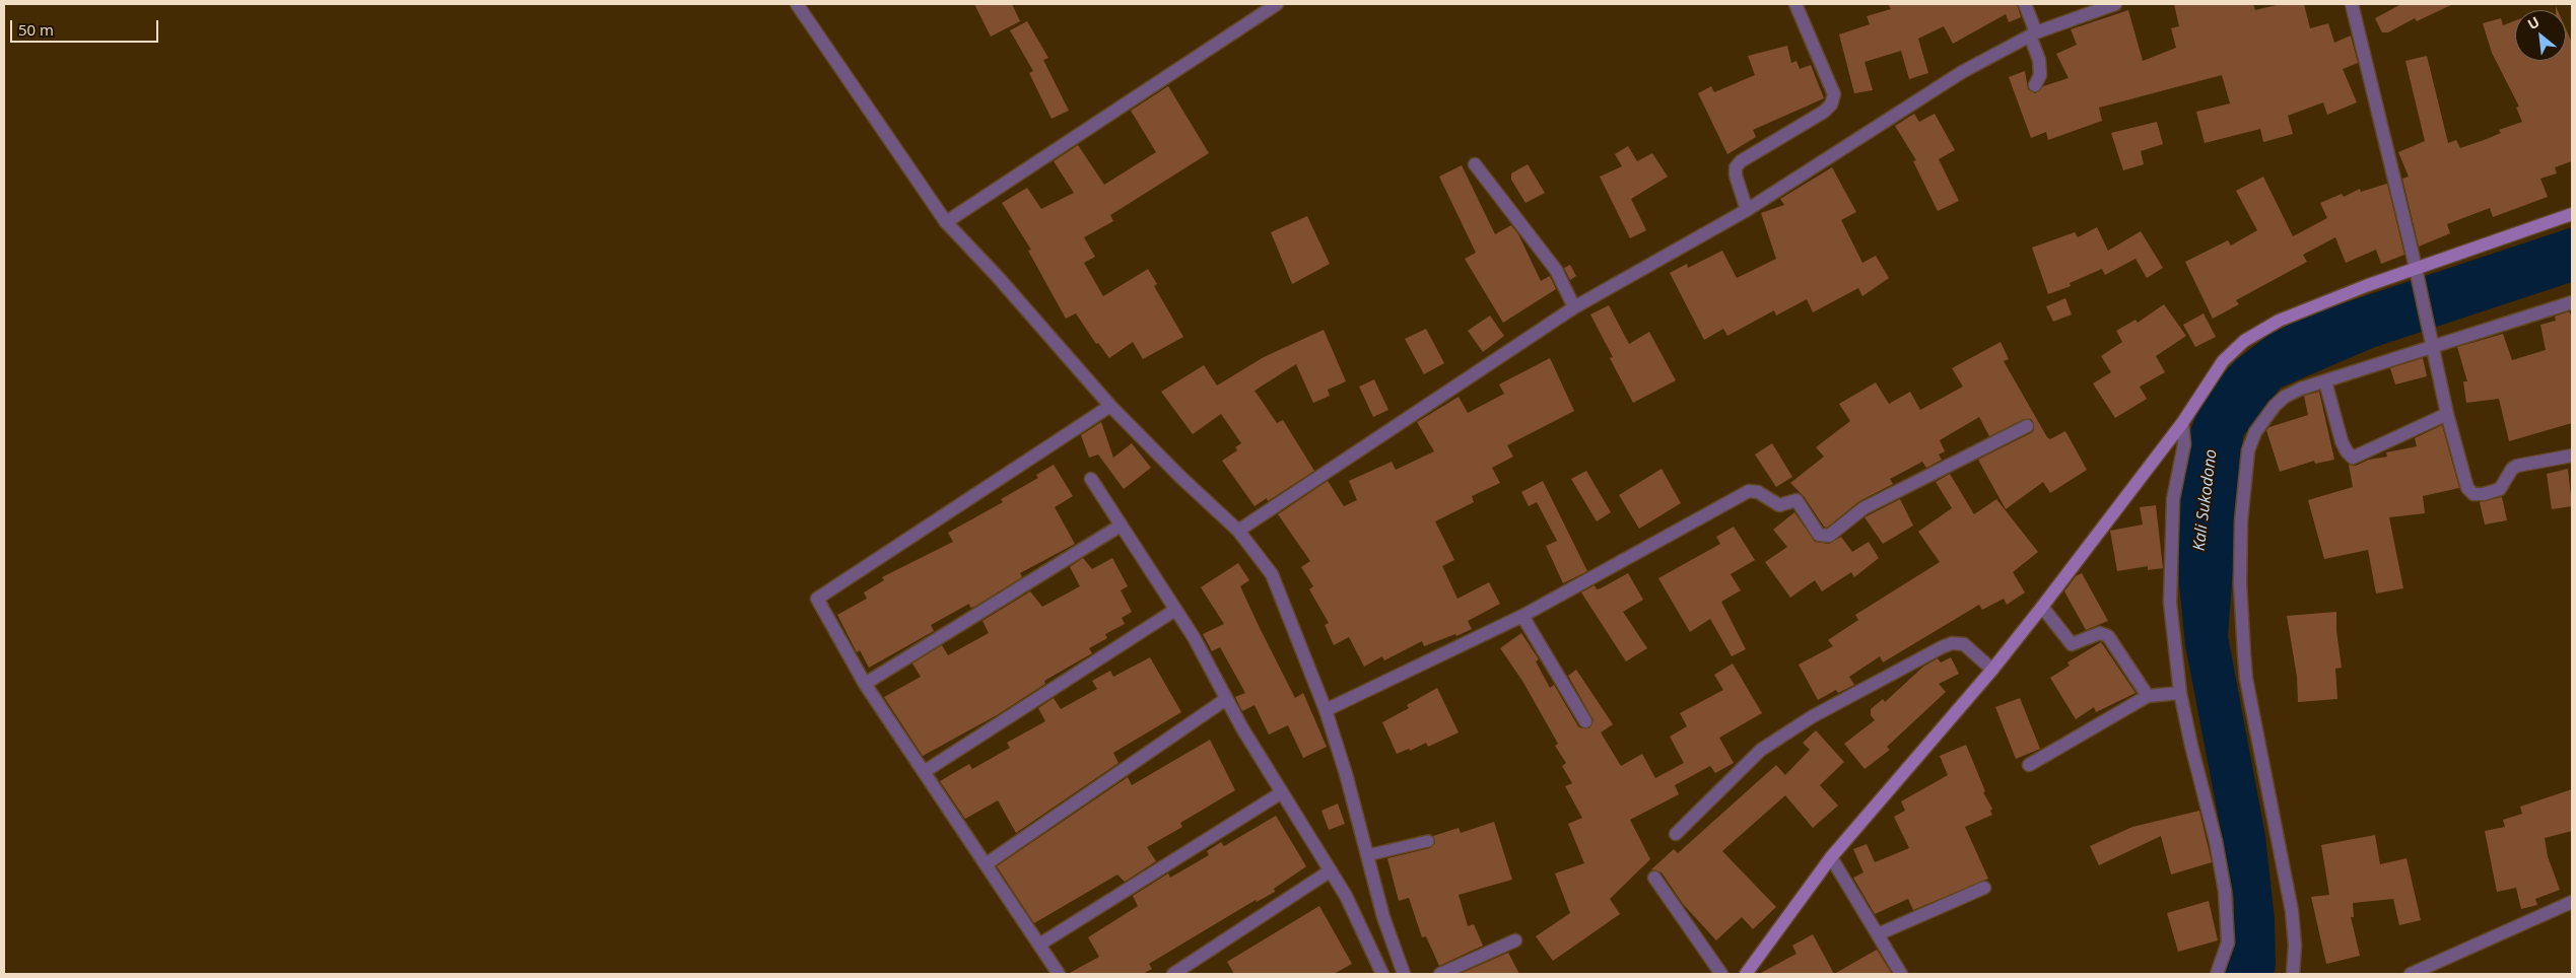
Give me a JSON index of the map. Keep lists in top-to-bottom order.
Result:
{
  "water": ["Kali Sukodono"],
  "scale_bar": "50 m",
  "north": "top left"
}
